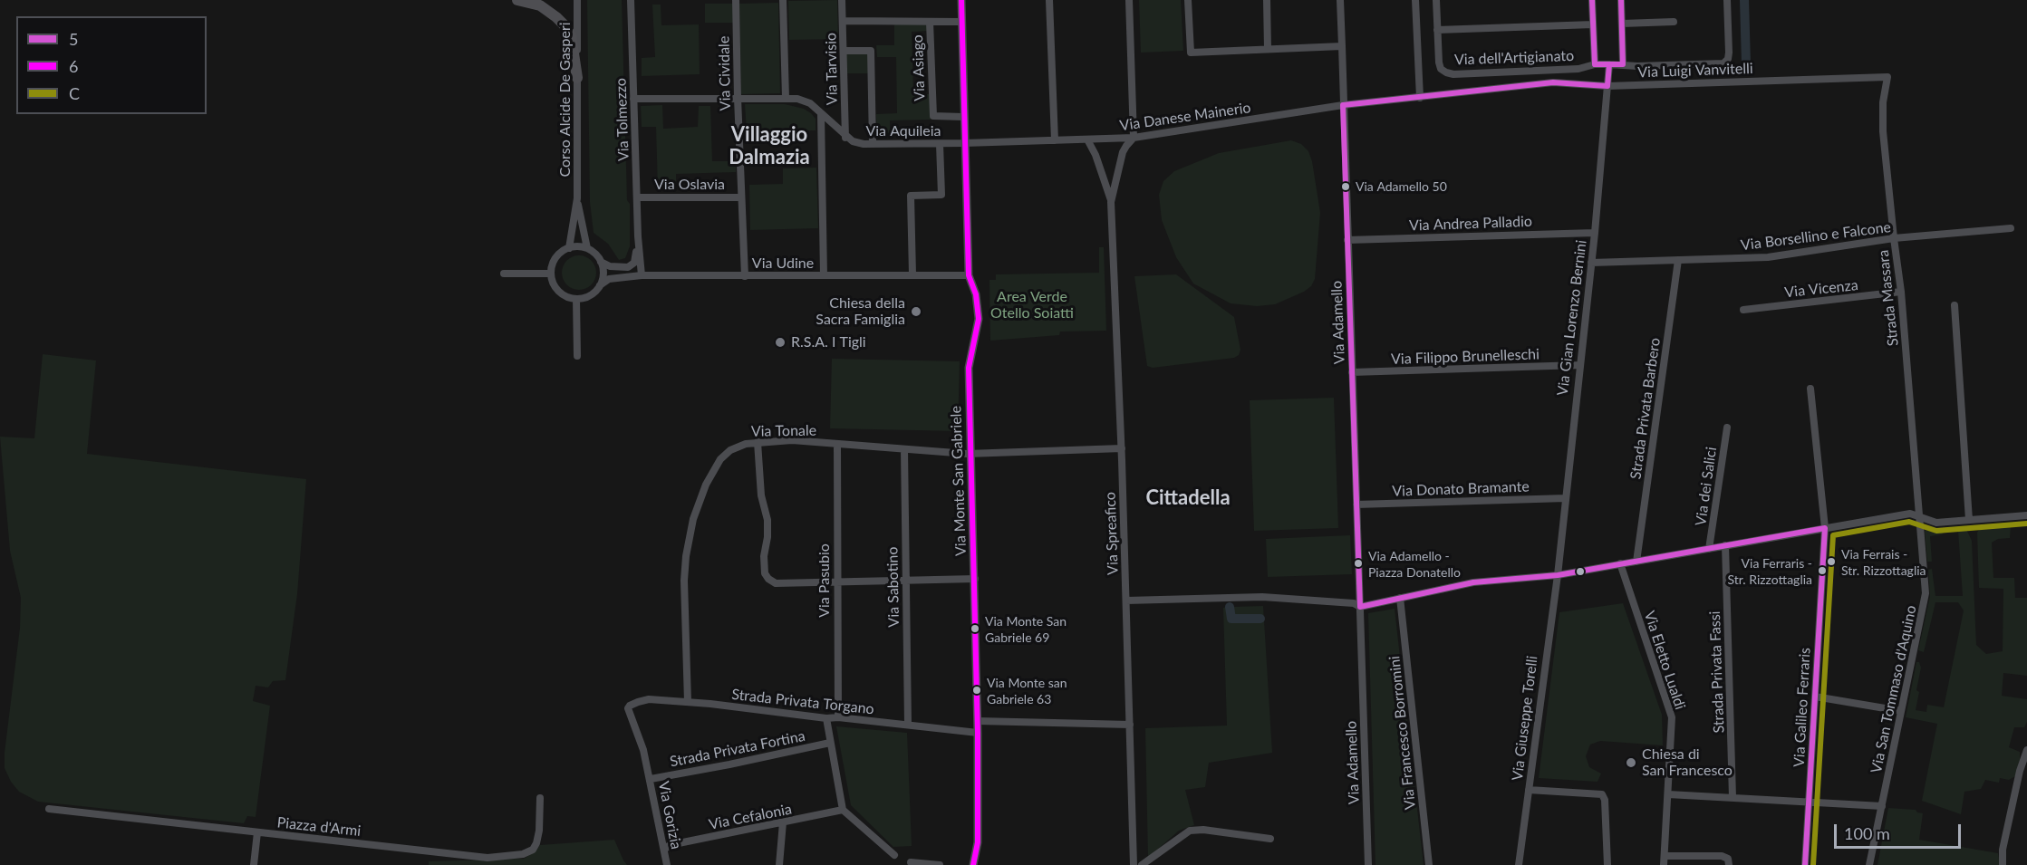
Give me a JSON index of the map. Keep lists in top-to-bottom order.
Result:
{
  "streets": {
    "street": [
      "Via dell'Artigianato",
      "Via Asiago",
      "Via Tarvisio",
      "Via Luigi Vanvitelli",
      "Via Cividale",
      "Corso Alcide De Gasperi",
      "Via Danese Mainerio",
      "Via Tolmezzo",
      "Via Aquileia",
      "Via Oslavia",
      "Via Andrea Palladio",
      "Via Borsellino e Falcone",
      "Via Udine",
      "Via Vicenza",
      "Strada Massara",
      "Via Gian Lorenzo Bernini",
      "Via Adamello",
      "Via Filippo Brunelleschi",
      "Strada Privata Barbero",
      "Via Tonale",
      "Via Monte San Gabriele",
      "Via dei Salici",
      "Via Donato Bramante",
      "Via Spreafico",
      "Via Pasubio",
      "Via Sabotino",
      "Via Eletto Lualdi",
      "Strada Privata Fassi",
      "Via San Tommaso d'Aquino",
      "Strada Privata Torgano",
      "Via Galileo Ferraris",
      "Via Giuseppe Torelli",
      "Via Francesco Borromini",
      "Strada Privata Fortina",
      "Via Gorizia",
      "Via Cefalonia",
      "Piazza d'Armi"
    ]
  },
  "crossings": [
    ["Via dell'Artigianato", "Via Gian Lorenzo Bernini"],
    ["Via Asiago", "Via Monte San Gabriele"],
    ["Via Tarvisio", "Via Aquileia"],
    ["Via Luigi Vanvitelli", "Via Danese Mainerio"],
    ["Via Luigi Vanvitelli", "Strada Massara"],
    ["Via Luigi Vanvitelli", "Via Gian Lorenzo Bernini"],
    ["Via Luigi Vanvitelli", "Via Adamello"],
    ["Via Cividale", "Via Aquileia"],
    ["Via Cividale", "Via Oslavia"],
    ["Via Cividale", "Via Udine"],
    ["Corso Alcide De Gasperi", "Via Tolmezzo"],
    ["Corso Alcide De Gasperi", "Via Udine"],
    ["Via Danese Mainerio", "Via Aquileia"],
    ["Via Danese Mainerio", "Via Adamello"],
    ["Via Danese Mainerio", "Via Monte San Gabriele"],
    ["Via Danese Mainerio", "Via Spreafico"],
    ["Via Tolmezzo", "Via Aquileia"],
    ["Via Tolmezzo", "Via Oslavia"],
    ["Via Tolmezzo", "Via Udine"],
    ["Via Aquileia", "Via Monte San Gabriele"],
    ["Via Andrea Palladio", "Via Gian Lorenzo Bernini"],
    ["Via Andrea Palladio", "Via Adamello"],
    ["Via Borsellino e Falcone", "Strada Massara"],
    ["Via Borsellino e Falcone", "Via Gian Lorenzo Bernini"],
    ["Via Borsellino e Falcone", "Strada Privata Barbero"],
    ["Via Udine", "Via Monte San Gabriele"],
    ["Via Vicenza", "Strada Massara"],
    ["Strada Massara", "Via San Tommaso d'Aquino"],
    ["Via Gian Lorenzo Bernini", "Via Filippo Brunelleschi"],
    ["Via Gian Lorenzo Bernini", "Via Donato Bramante"],
    ["Via Gian Lorenzo Bernini", "Via Giuseppe Torelli"],
    ["Via Adamello", "Via Filippo Brunelleschi"],
    ["Via Adamello", "Via Donato Bramante"],
    ["Via Tonale", "Via Monte San Gabriele"],
    ["Via Tonale", "Via Spreafico"],
    ["Via Tonale", "Via Pasubio"],
    ["Via Tonale", "Via Sabotino"],
    ["Via Tonale", "Strada Privata Torgano"],
    ["Via Monte San Gabriele", "Strada Privata Torgano"],
    ["Via Pasubio", "Strada Privata Torgano"],
    ["Via Sabotino", "Strada Privata Torgano"],
    ["Strada Privata Torgano", "Via Gorizia"],
    ["Strada Privata Fortina", "Via Gorizia"],
    ["Via Gorizia", "Via Cefalonia"]
  ],
  "districts": ["Villaggio Dalmazia", "Cittadella"],
  "parks": ["Area Verde Otello Soiatti"],
  "places": [
    "Via Adamello 50",
    "Chiesa della Sacra Famiglia",
    "R.S.A. I Tigli",
    "Via Ferrais - Str. Rizzottaglia",
    "Via Adamello - Piazza Donatello",
    "Via Ferraris - Str. Rizzottaglia",
    "Via Monte San Gabriele 69",
    "Via Monte san Gabriele 63",
    "Chiesa di San Francesco"
  ],
  "lines": ["transit line 5", "transit line 6", "transit line C"],
  "legend": ["5", "6", "C"],
  "scale_bar": "100 m"
}
